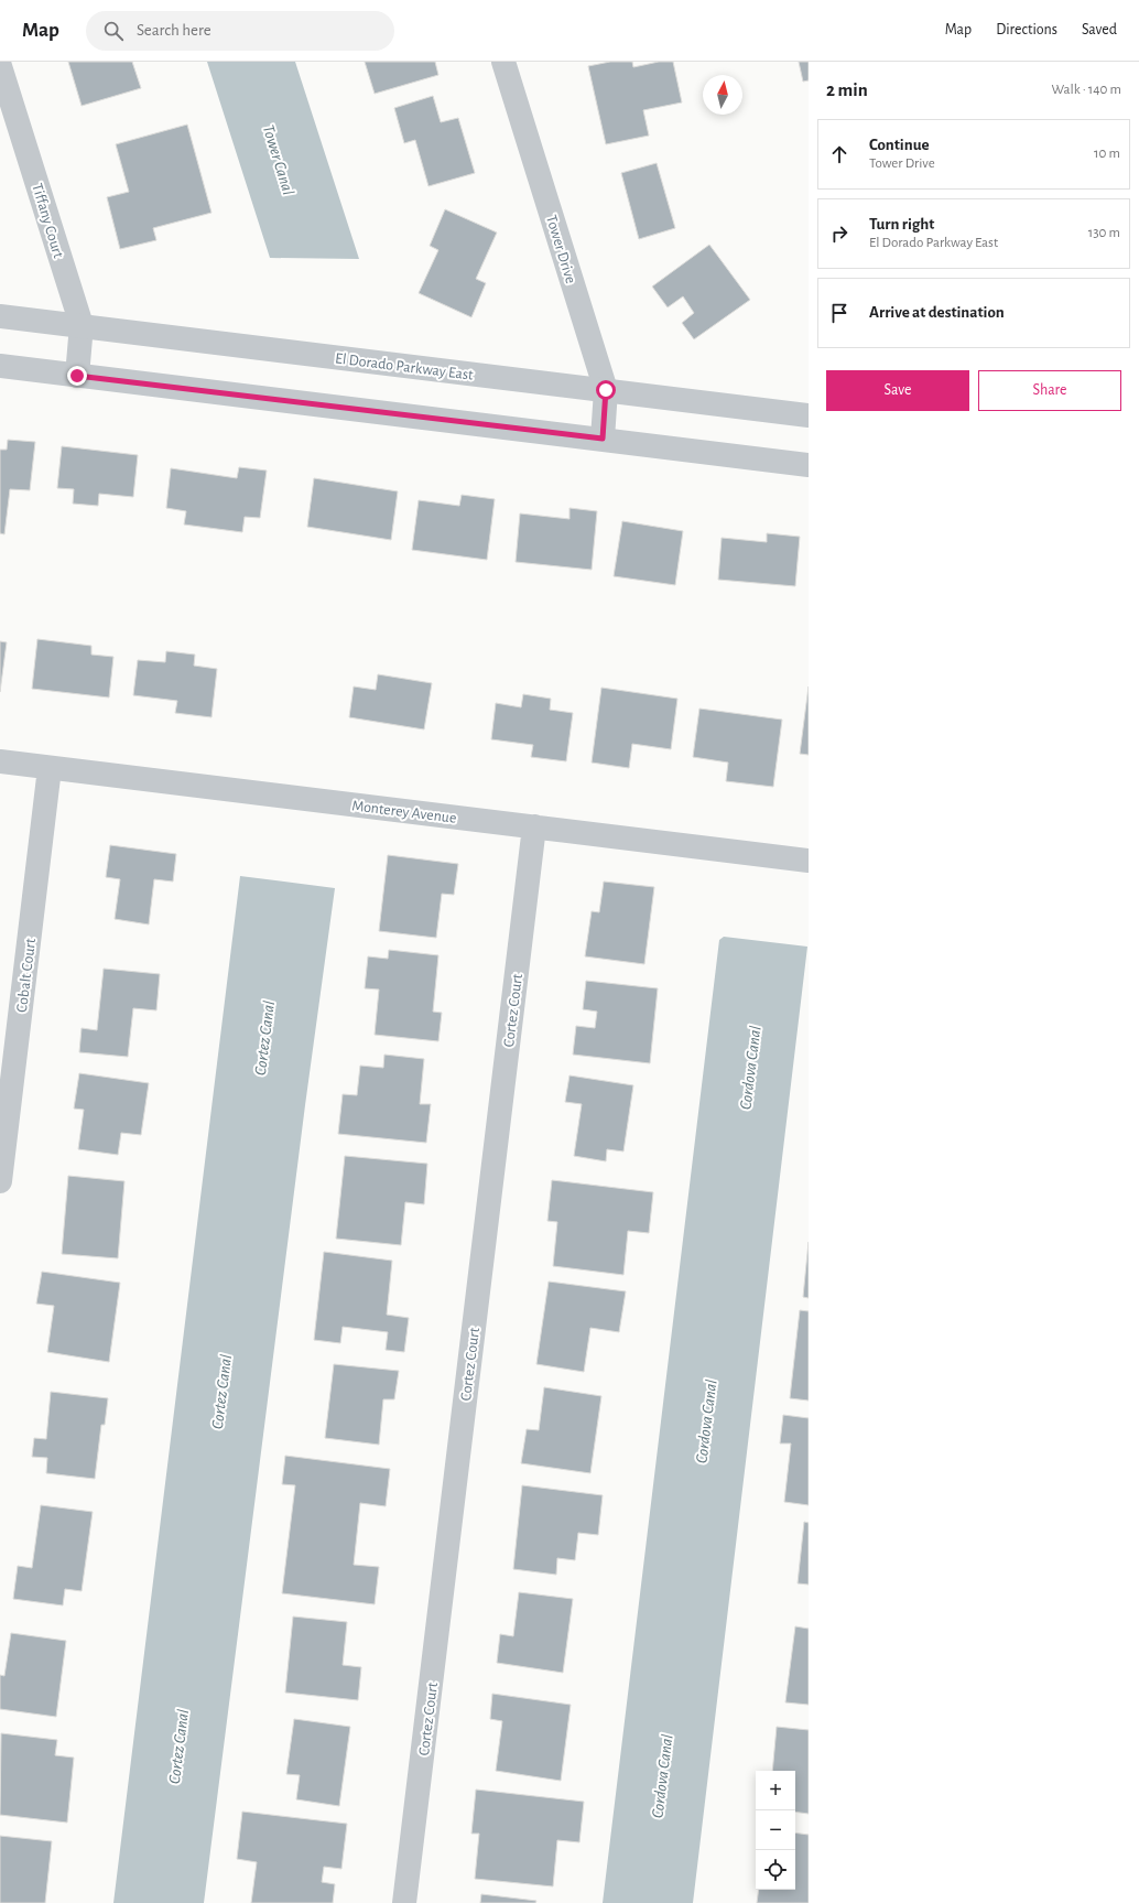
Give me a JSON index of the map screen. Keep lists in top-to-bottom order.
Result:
{
  "streets": {
    "street": [
      "Tiffany Court",
      "Tower Drive",
      "El Dorado Parkway East",
      "Monterey Avenue",
      "Cobalt Court",
      "Cortez Court"
    ]
  },
  "crossings": [
    ["Tiffany Court", "El Dorado Parkway East"],
    ["Tower Drive", "El Dorado Parkway East"],
    ["Monterey Avenue", "Cobalt Court"],
    ["Monterey Avenue", "Cortez Court"]
  ],
  "water": ["Tower Canal", "Cortez Canal", "Cordova Canal"],
  "north": "top",
  "page": {
    "header": "Map",
    "search": "Search here",
    "nav": ["Map", "Directions", "Saved"],
    "heading": ["2 min", "Walk · 140 m"],
    "list": [
      ["Continue", "Tower Drive", "10 m"],
      ["Turn right", "El Dorado Parkway East", "130 m"],
      "Arrive at destination"
    ],
    "buttons": ["Save", "Share"],
    "map_buttons": ["+", "−"]
  }
}
